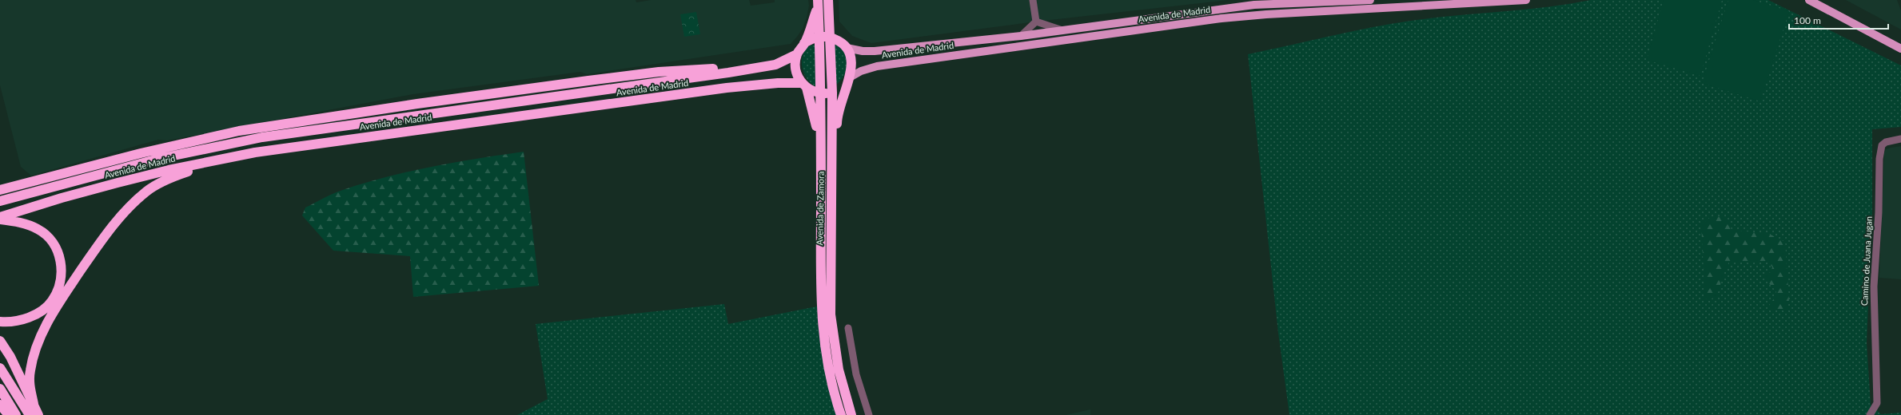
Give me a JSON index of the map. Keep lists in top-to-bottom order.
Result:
{
  "streets": {
    "highway": ["Avenida de Madrid", "Avenida de Zamora"],
    "street": ["Camino de Juana Jugan"]
  },
  "scale_bar": "100 m"
}
